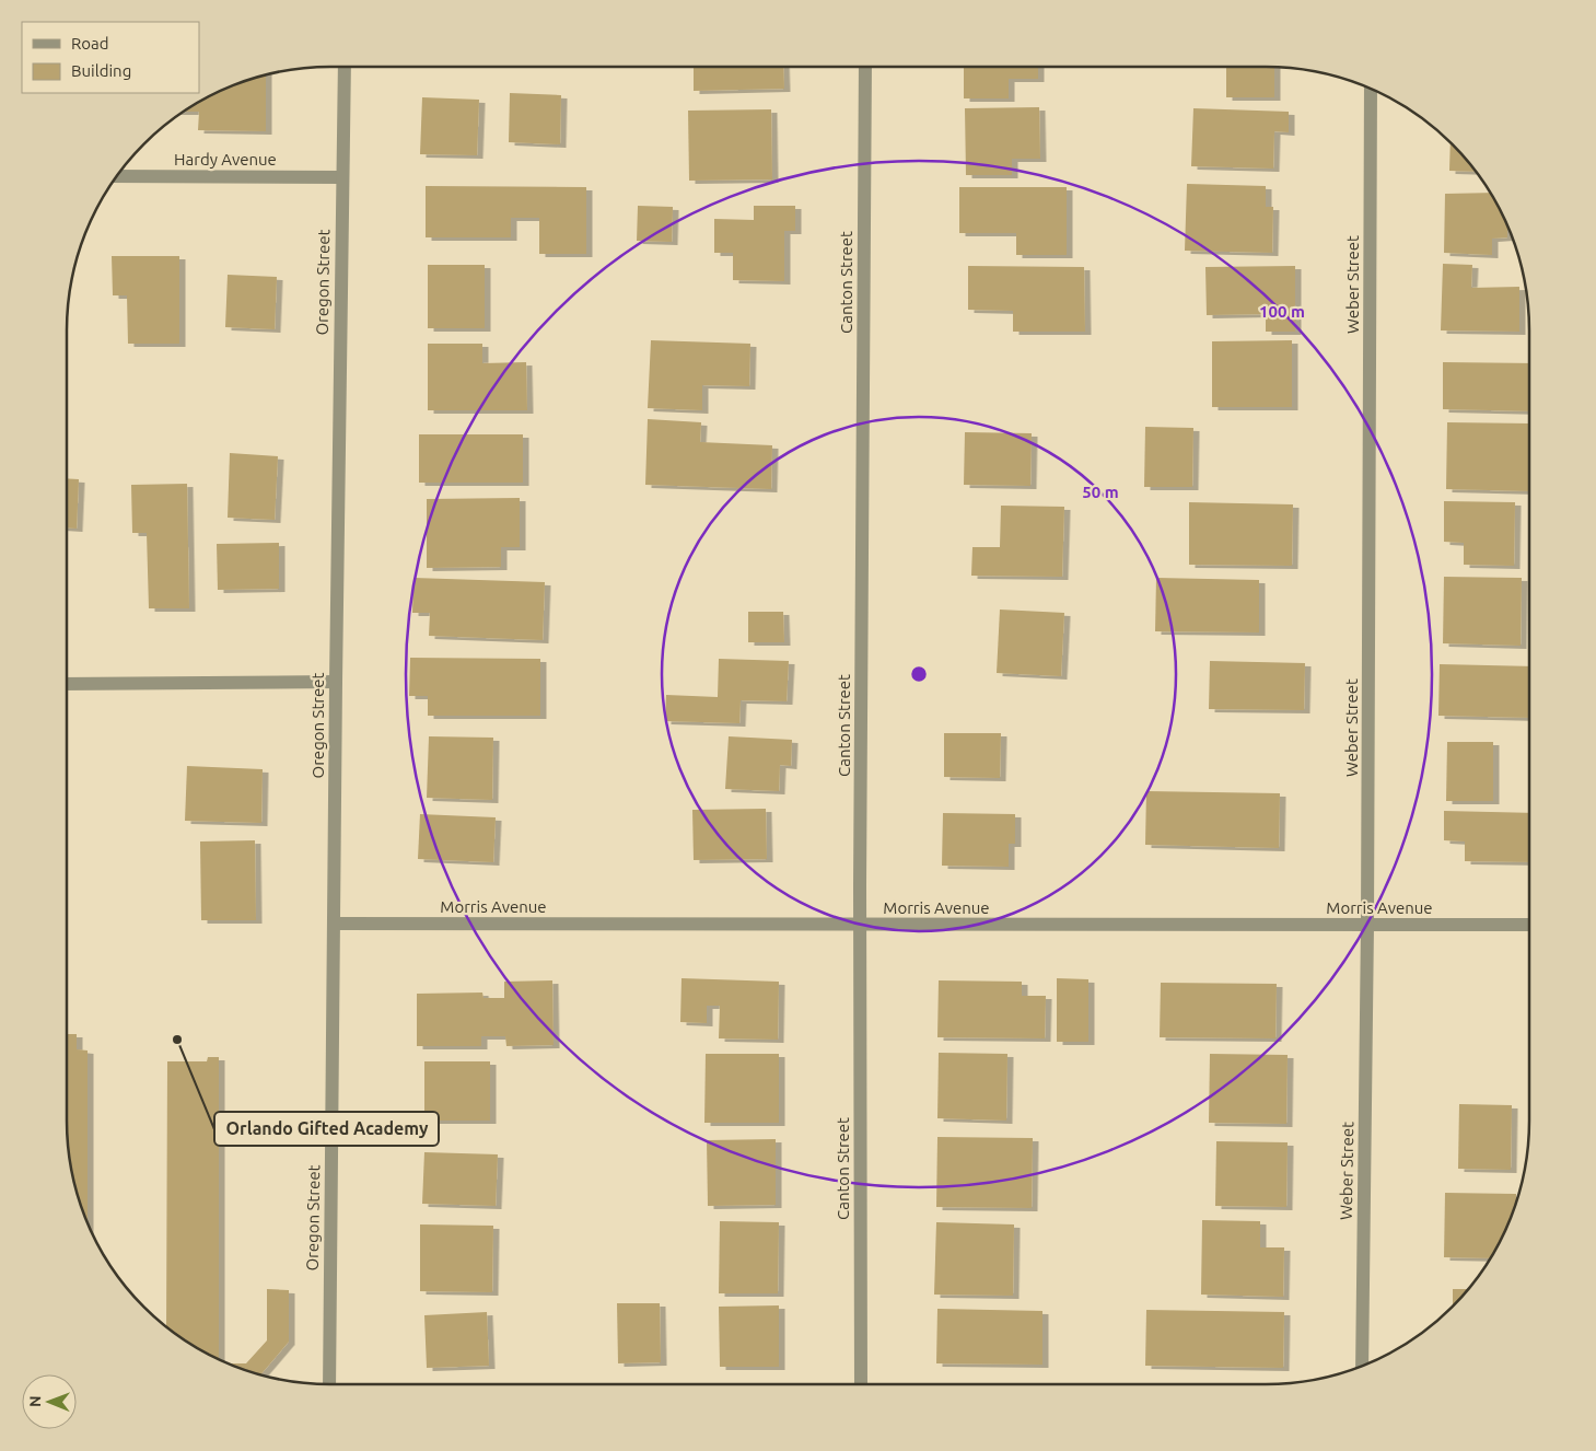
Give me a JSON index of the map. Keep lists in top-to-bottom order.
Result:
{
  "streets": {
    "street": [
      "Hardy Avenue",
      "Oregon Street",
      "Canton Street",
      "Weber Street",
      "Morris Avenue"
    ]
  },
  "crossings": [
    ["Hardy Avenue", "Oregon Street"],
    ["Oregon Street", "Morris Avenue"],
    ["Canton Street", "Morris Avenue"],
    ["Weber Street", "Morris Avenue"]
  ],
  "places": ["Orlando Gifted Academy"],
  "legend": ["Road", "Building"],
  "north": "left",
  "rings": ["100 m", "50 m"]
}
